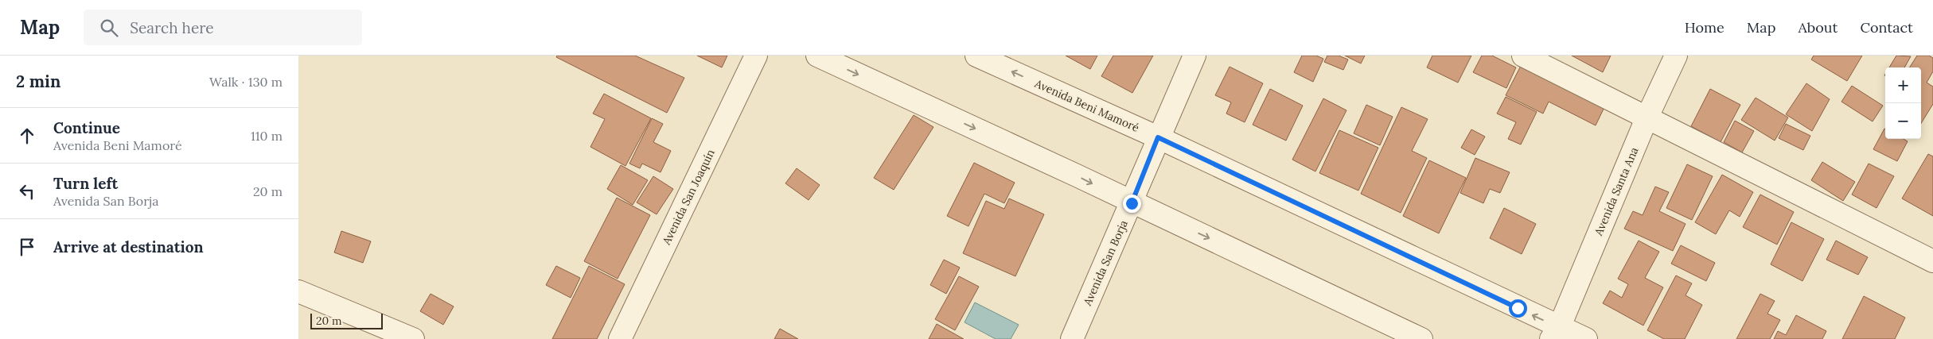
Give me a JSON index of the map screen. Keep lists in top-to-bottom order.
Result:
{
  "streets": {
    "street": [
      "Avenida Beni Mamoré",
      "Avenida Santa Ana",
      "Avenida San Joaquín",
      "Avenida San Borja"
    ]
  },
  "crossings": [
    ["Avenida Beni Mamoré", "Avenida Santa Ana"],
    ["Avenida Beni Mamoré", "Avenida San Borja"]
  ],
  "scale_bar": "20 m",
  "page": {
    "header": "Map",
    "search": "Search here",
    "nav": [
      "Home",
      "Map",
      "About",
      "Contact"
    ],
    "heading": ["2 min", "Walk · 130 m"],
    "map_buttons": ["+", "−"],
    "list": [
      ["Continue", "Avenida Beni Mamoré", "110 m"],
      ["Turn left", "Avenida San Borja", "20 m"],
      "Arrive at destination"
    ],
    "scale": "20 m"
  }
}
